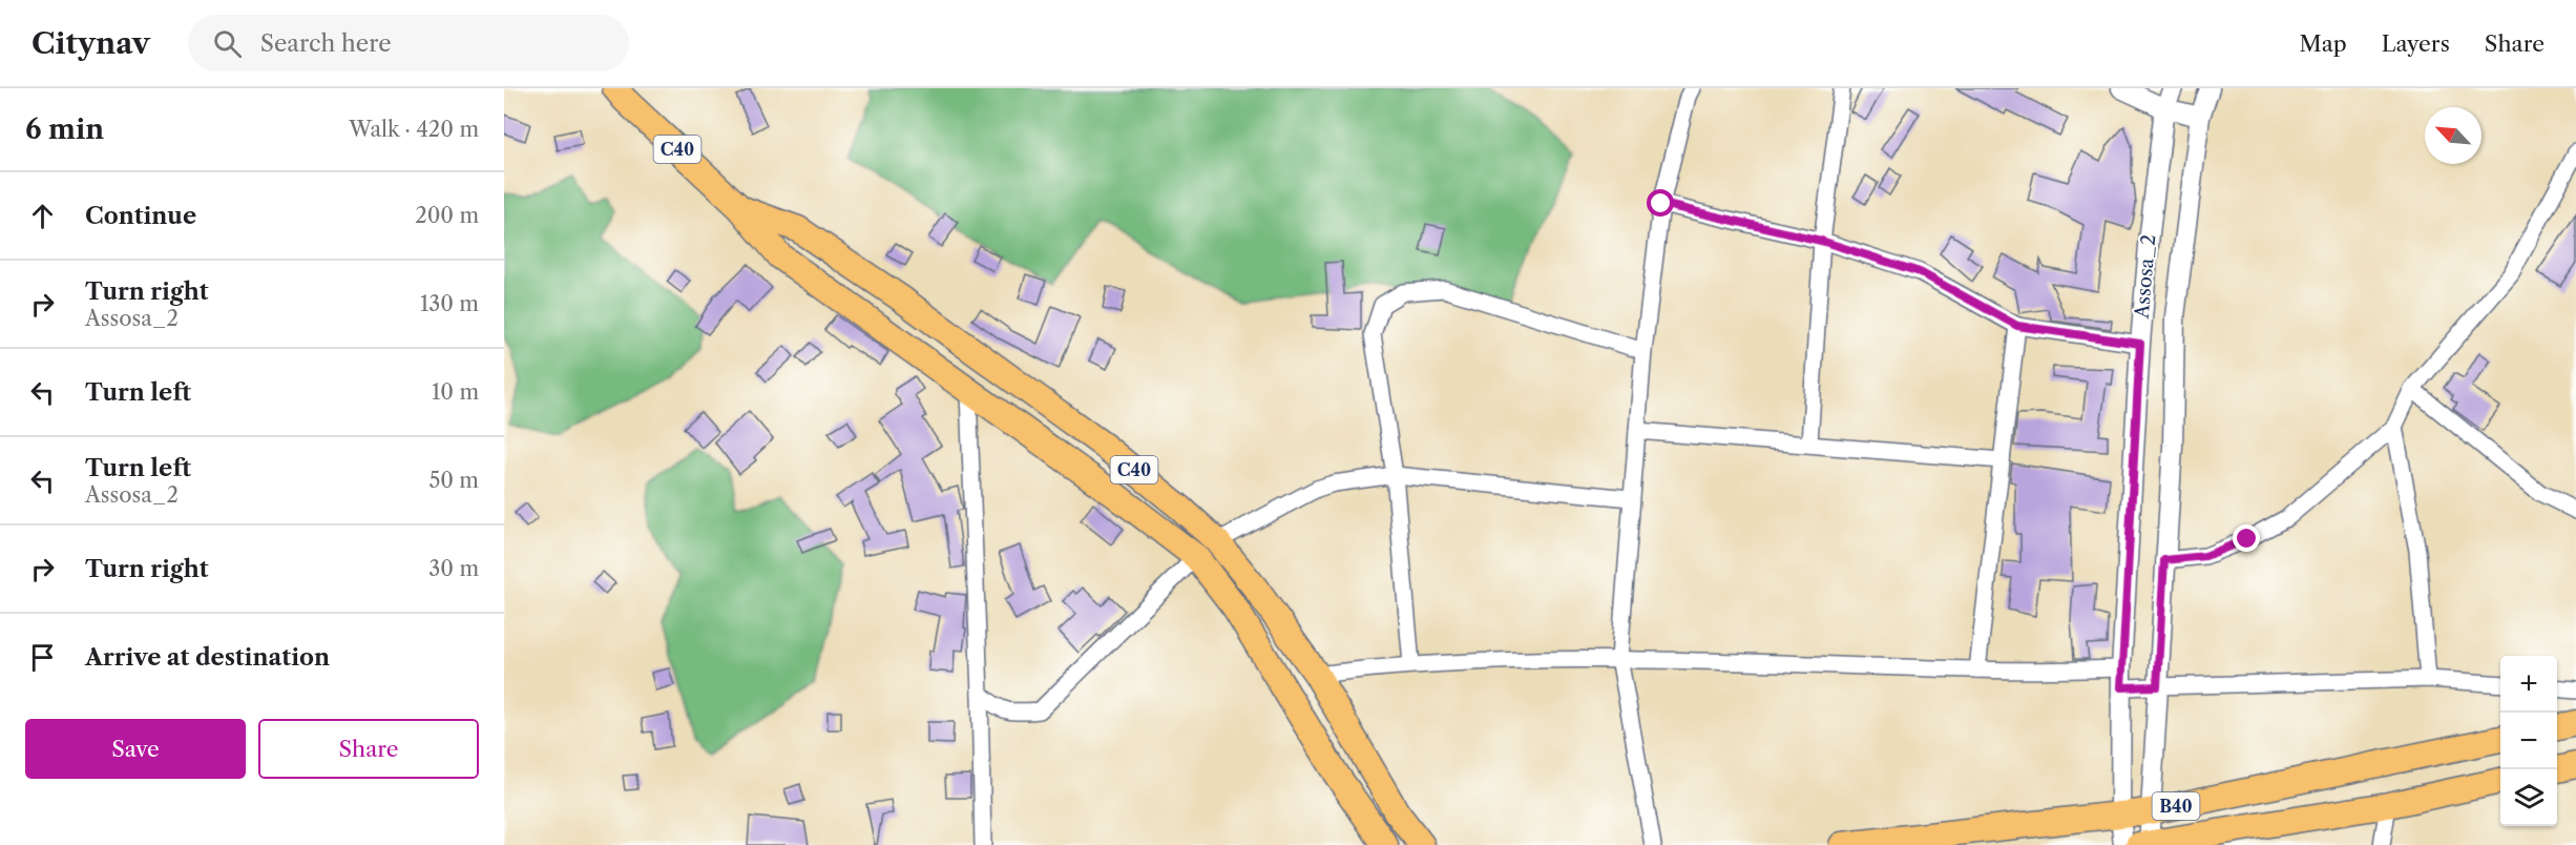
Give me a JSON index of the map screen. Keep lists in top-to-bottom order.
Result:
{
  "streets": {
    "highway": ["C40", "B40"],
    "street": ["Assosa_2"]
  },
  "crossings": [
    ["Assosa_2", "B40"]
  ],
  "north": "top left",
  "page": {
    "header": "Citynav",
    "search": "Search here",
    "nav": ["Map", "Layers", "Share"],
    "heading": ["6 min", "Walk · 420 m"],
    "list": [
      ["Continue", "200 m"],
      ["Turn right", "Assosa_2", "130 m"],
      ["Turn left", "10 m"],
      ["Turn left", "Assosa_2", "50 m"],
      ["Turn right", "30 m"],
      "Arrive at destination"
    ],
    "map_buttons": ["+", "−"],
    "buttons": ["Save", "Share"]
  }
}
